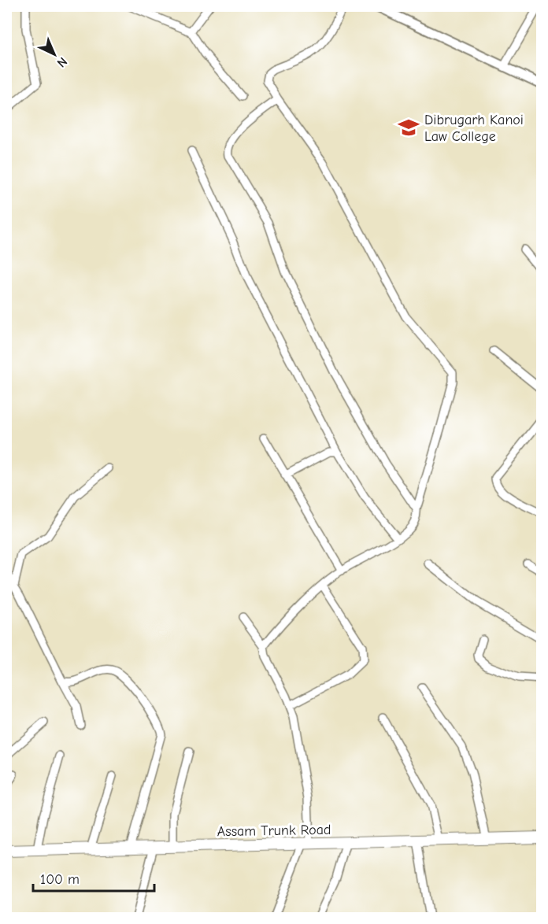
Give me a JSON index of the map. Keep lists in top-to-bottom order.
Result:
{
  "streets": {
    "main road": ["Assam Trunk Road"]
  },
  "places": {
    "school or university": ["Dibrugarh Kanoi Law College"]
  },
  "scale_bar": "100 m",
  "north": "bottom right"
}
